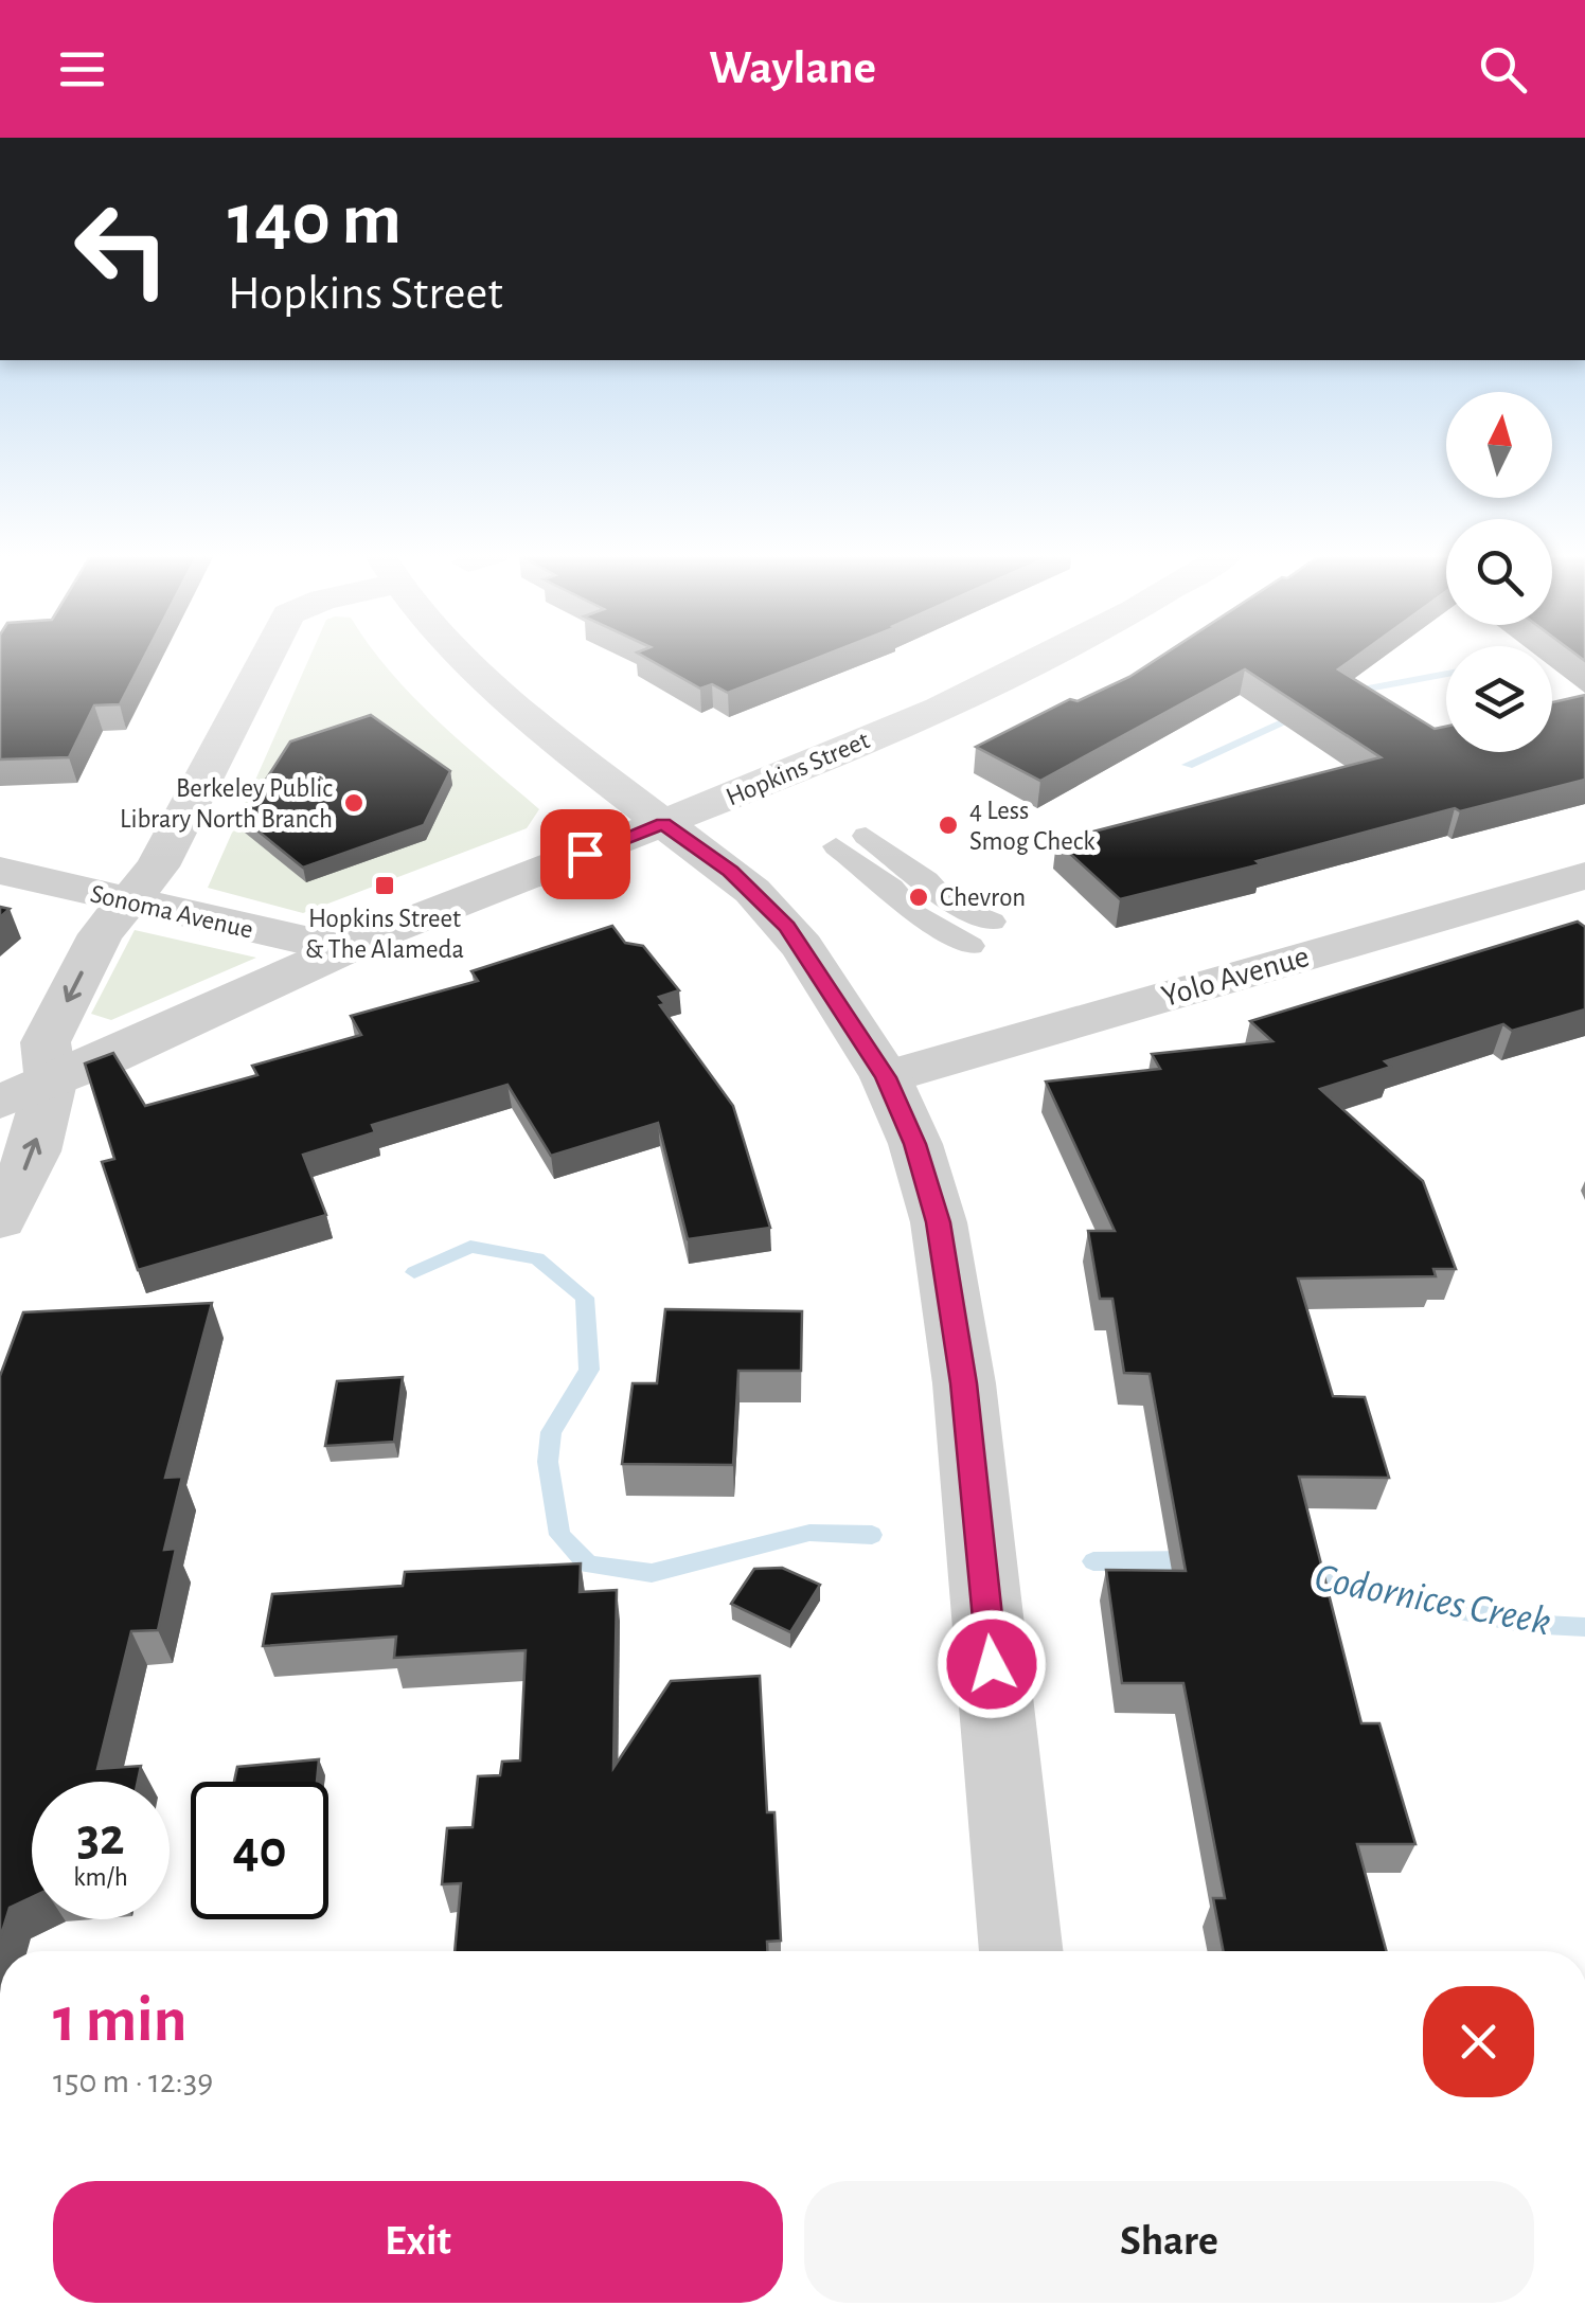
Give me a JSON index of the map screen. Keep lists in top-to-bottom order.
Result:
{
  "streets": {
    "street": ["Hopkins Street", "Sonoma Avenue", "Yolo Avenue"]
  },
  "crossings": [
    ["Hopkins Street", "Sonoma Avenue"]
  ],
  "water": ["Codornices Creek"],
  "places": {
    "other": ["Berkeley Public Library North Branch", "4 Less Smog Check", "Chevron"],
    "transit": ["Hopkins Street & The Alameda"]
  },
  "north": "top",
  "page": {
    "header": "Waylane",
    "turn": ["140 m", "Hopkins Street"],
    "speed": "32 km/h",
    "limit": "40",
    "heading": ["1 min", "150 m · 12:39"],
    "buttons": ["Exit", "Share"]
  }
}
